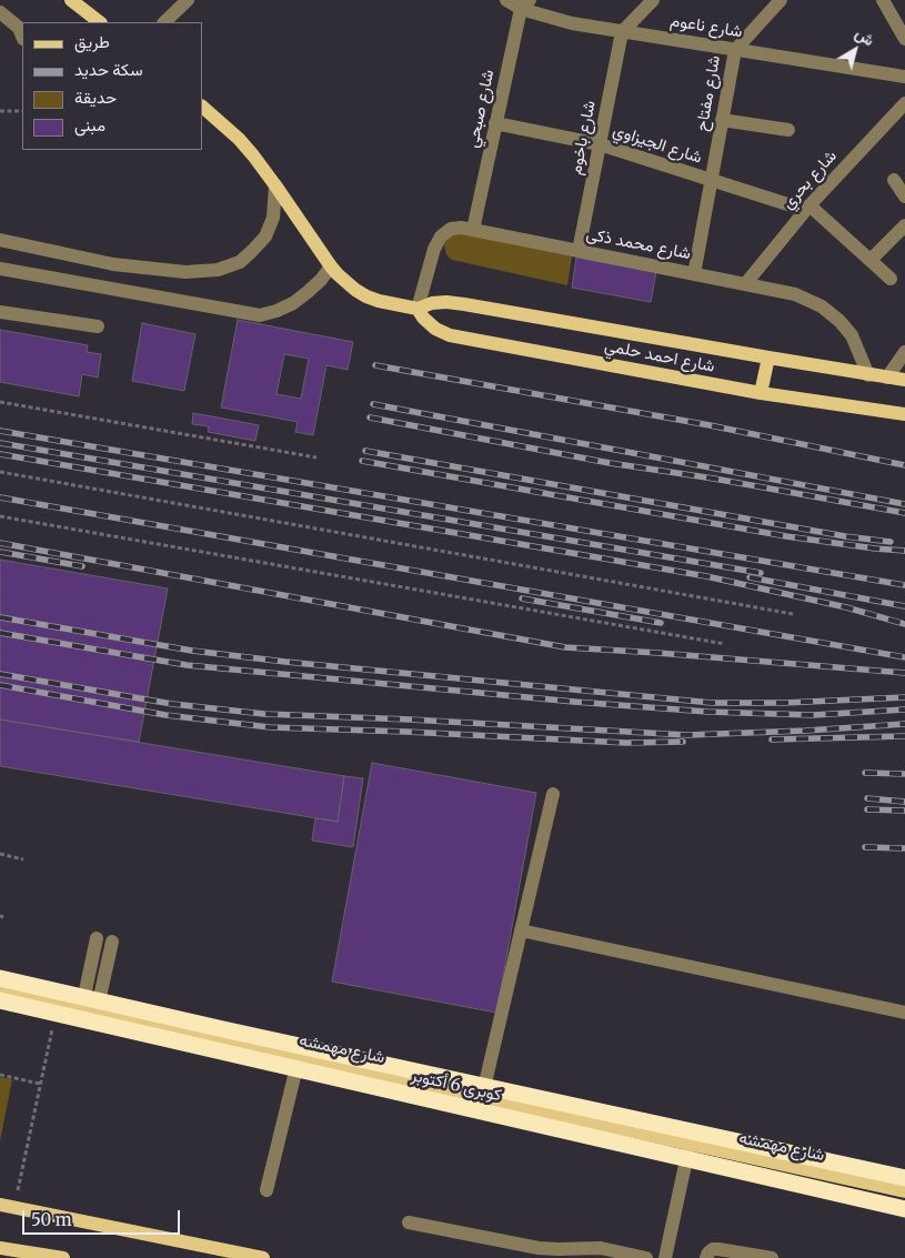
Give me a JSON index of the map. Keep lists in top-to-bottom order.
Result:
{
  "streets": {
    "highway": ["كوبرى 6 أكتوبر"],
    "main road": ["شارع احمد حلمي", "شارع مهمشه"],
    "street": [
      "شارع ناعوم",
      "شارع مفتاح",
      "شارع صبحي",
      "شارع باخوم",
      "شارع الجيزاوي",
      "شارع بحري",
      "شارع محمد ذكى"
    ]
  },
  "crossings": [
    ["شارع ناعوم", "شارع مفتاح"],
    ["شارع ناعوم", "شارع صبحي"],
    ["شارع ناعوم", "شارع باخوم"],
    ["شارع مفتاح", "شارع الجيزاوي"],
    ["شارع مفتاح", "شارع محمد ذكى"],
    ["شارع صبحي", "شارع الجيزاوي"],
    ["شارع صبحي", "شارع محمد ذكى"],
    ["شارع باخوم", "شارع الجيزاوي"],
    ["شارع باخوم", "شارع محمد ذكى"],
    ["شارع الجيزاوي", "شارع بحري"],
    ["شارع بحري", "شارع محمد ذكى"],
    ["شارع محمد ذكى", "شارع احمد حلمي"]
  ],
  "legend": [
    "طريق",
    "سكة حديد",
    "حديقة",
    "مبنى"
  ],
  "scale_bar": "50 m",
  "north": "top right"
}
